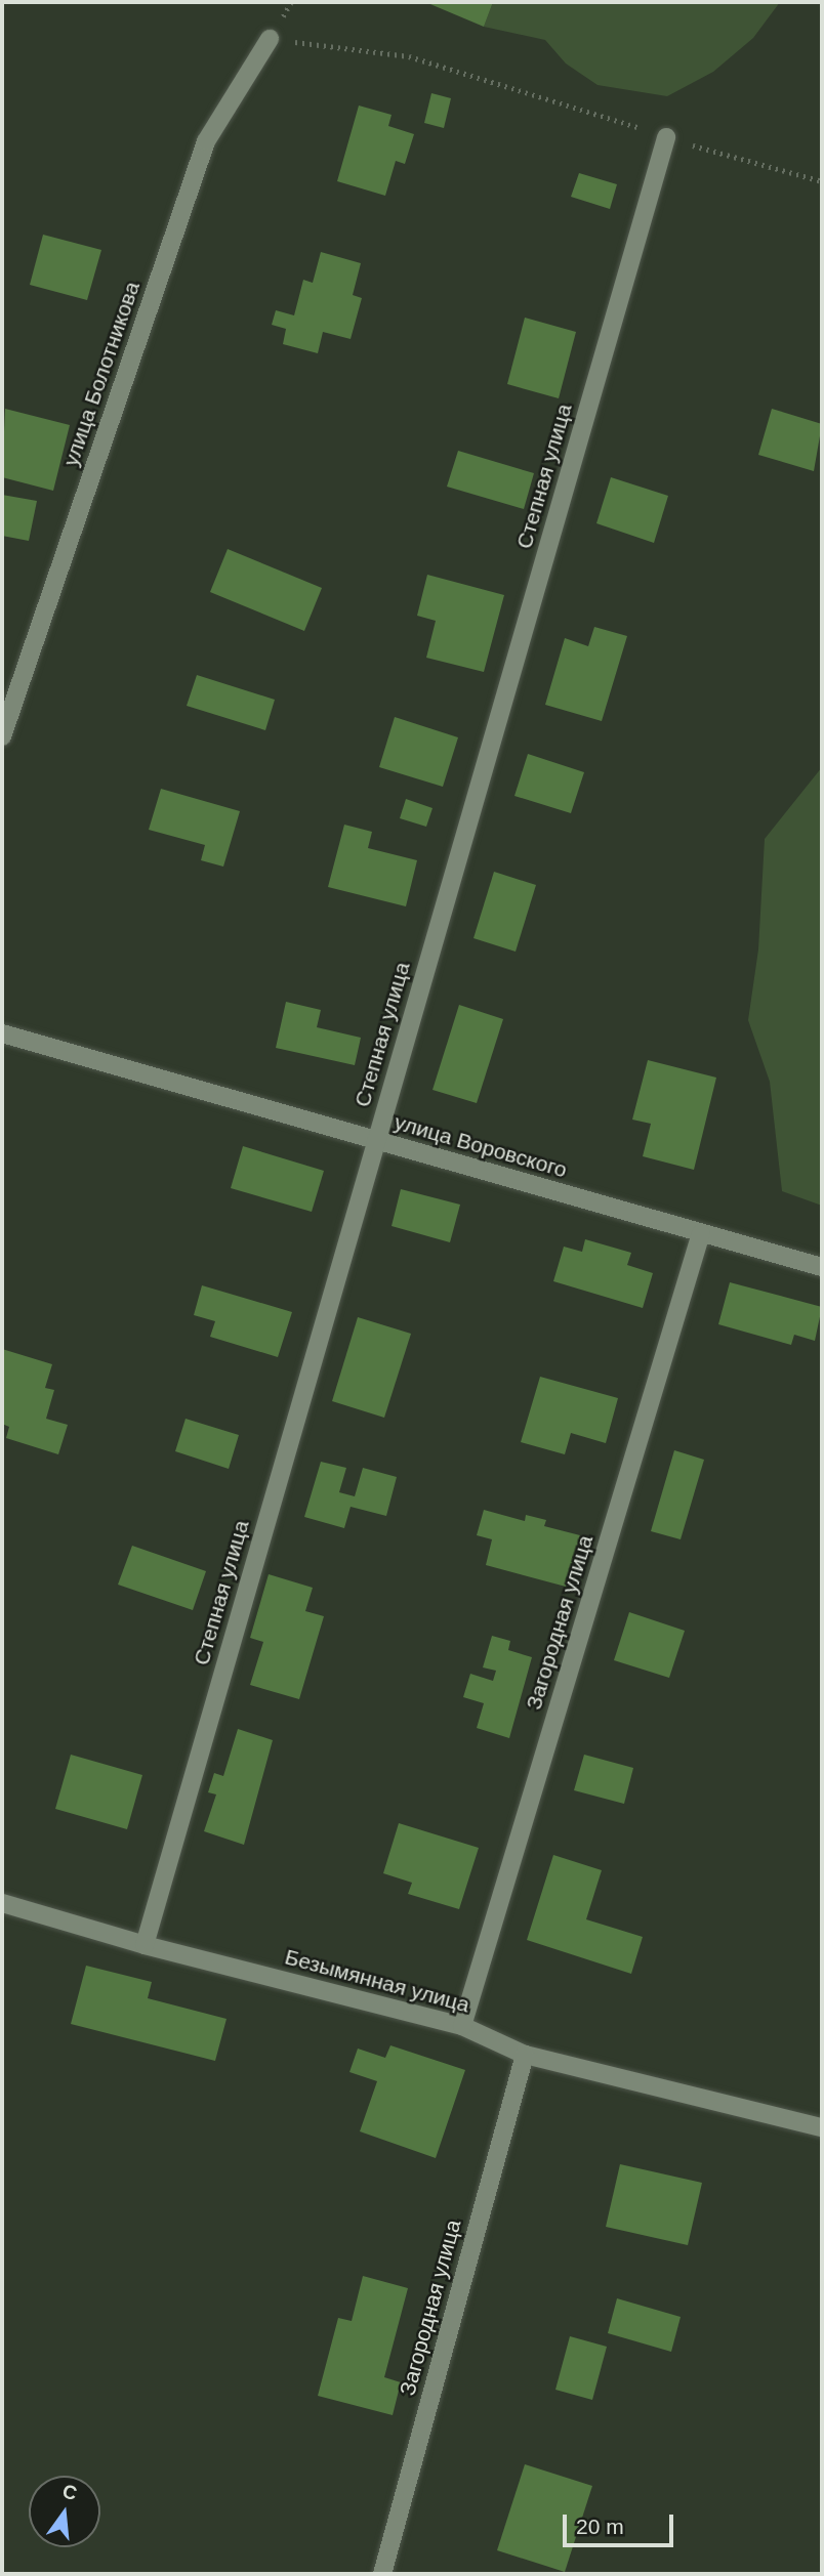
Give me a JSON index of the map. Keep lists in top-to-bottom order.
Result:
{
  "streets": {
    "street": [
      "улица Болотникова",
      "Степная улица",
      "улица Воровского",
      "Загородная улица",
      "Безымянная улица"
    ]
  },
  "crossings": [
    ["Степная улица", "улица Воровского"],
    ["Степная улица", "Безымянная улица"],
    ["улица Воровского", "Загородная улица"],
    ["Загородная улица", "Безымянная улица"]
  ],
  "scale_bar": "20 m",
  "north": "top"
}
